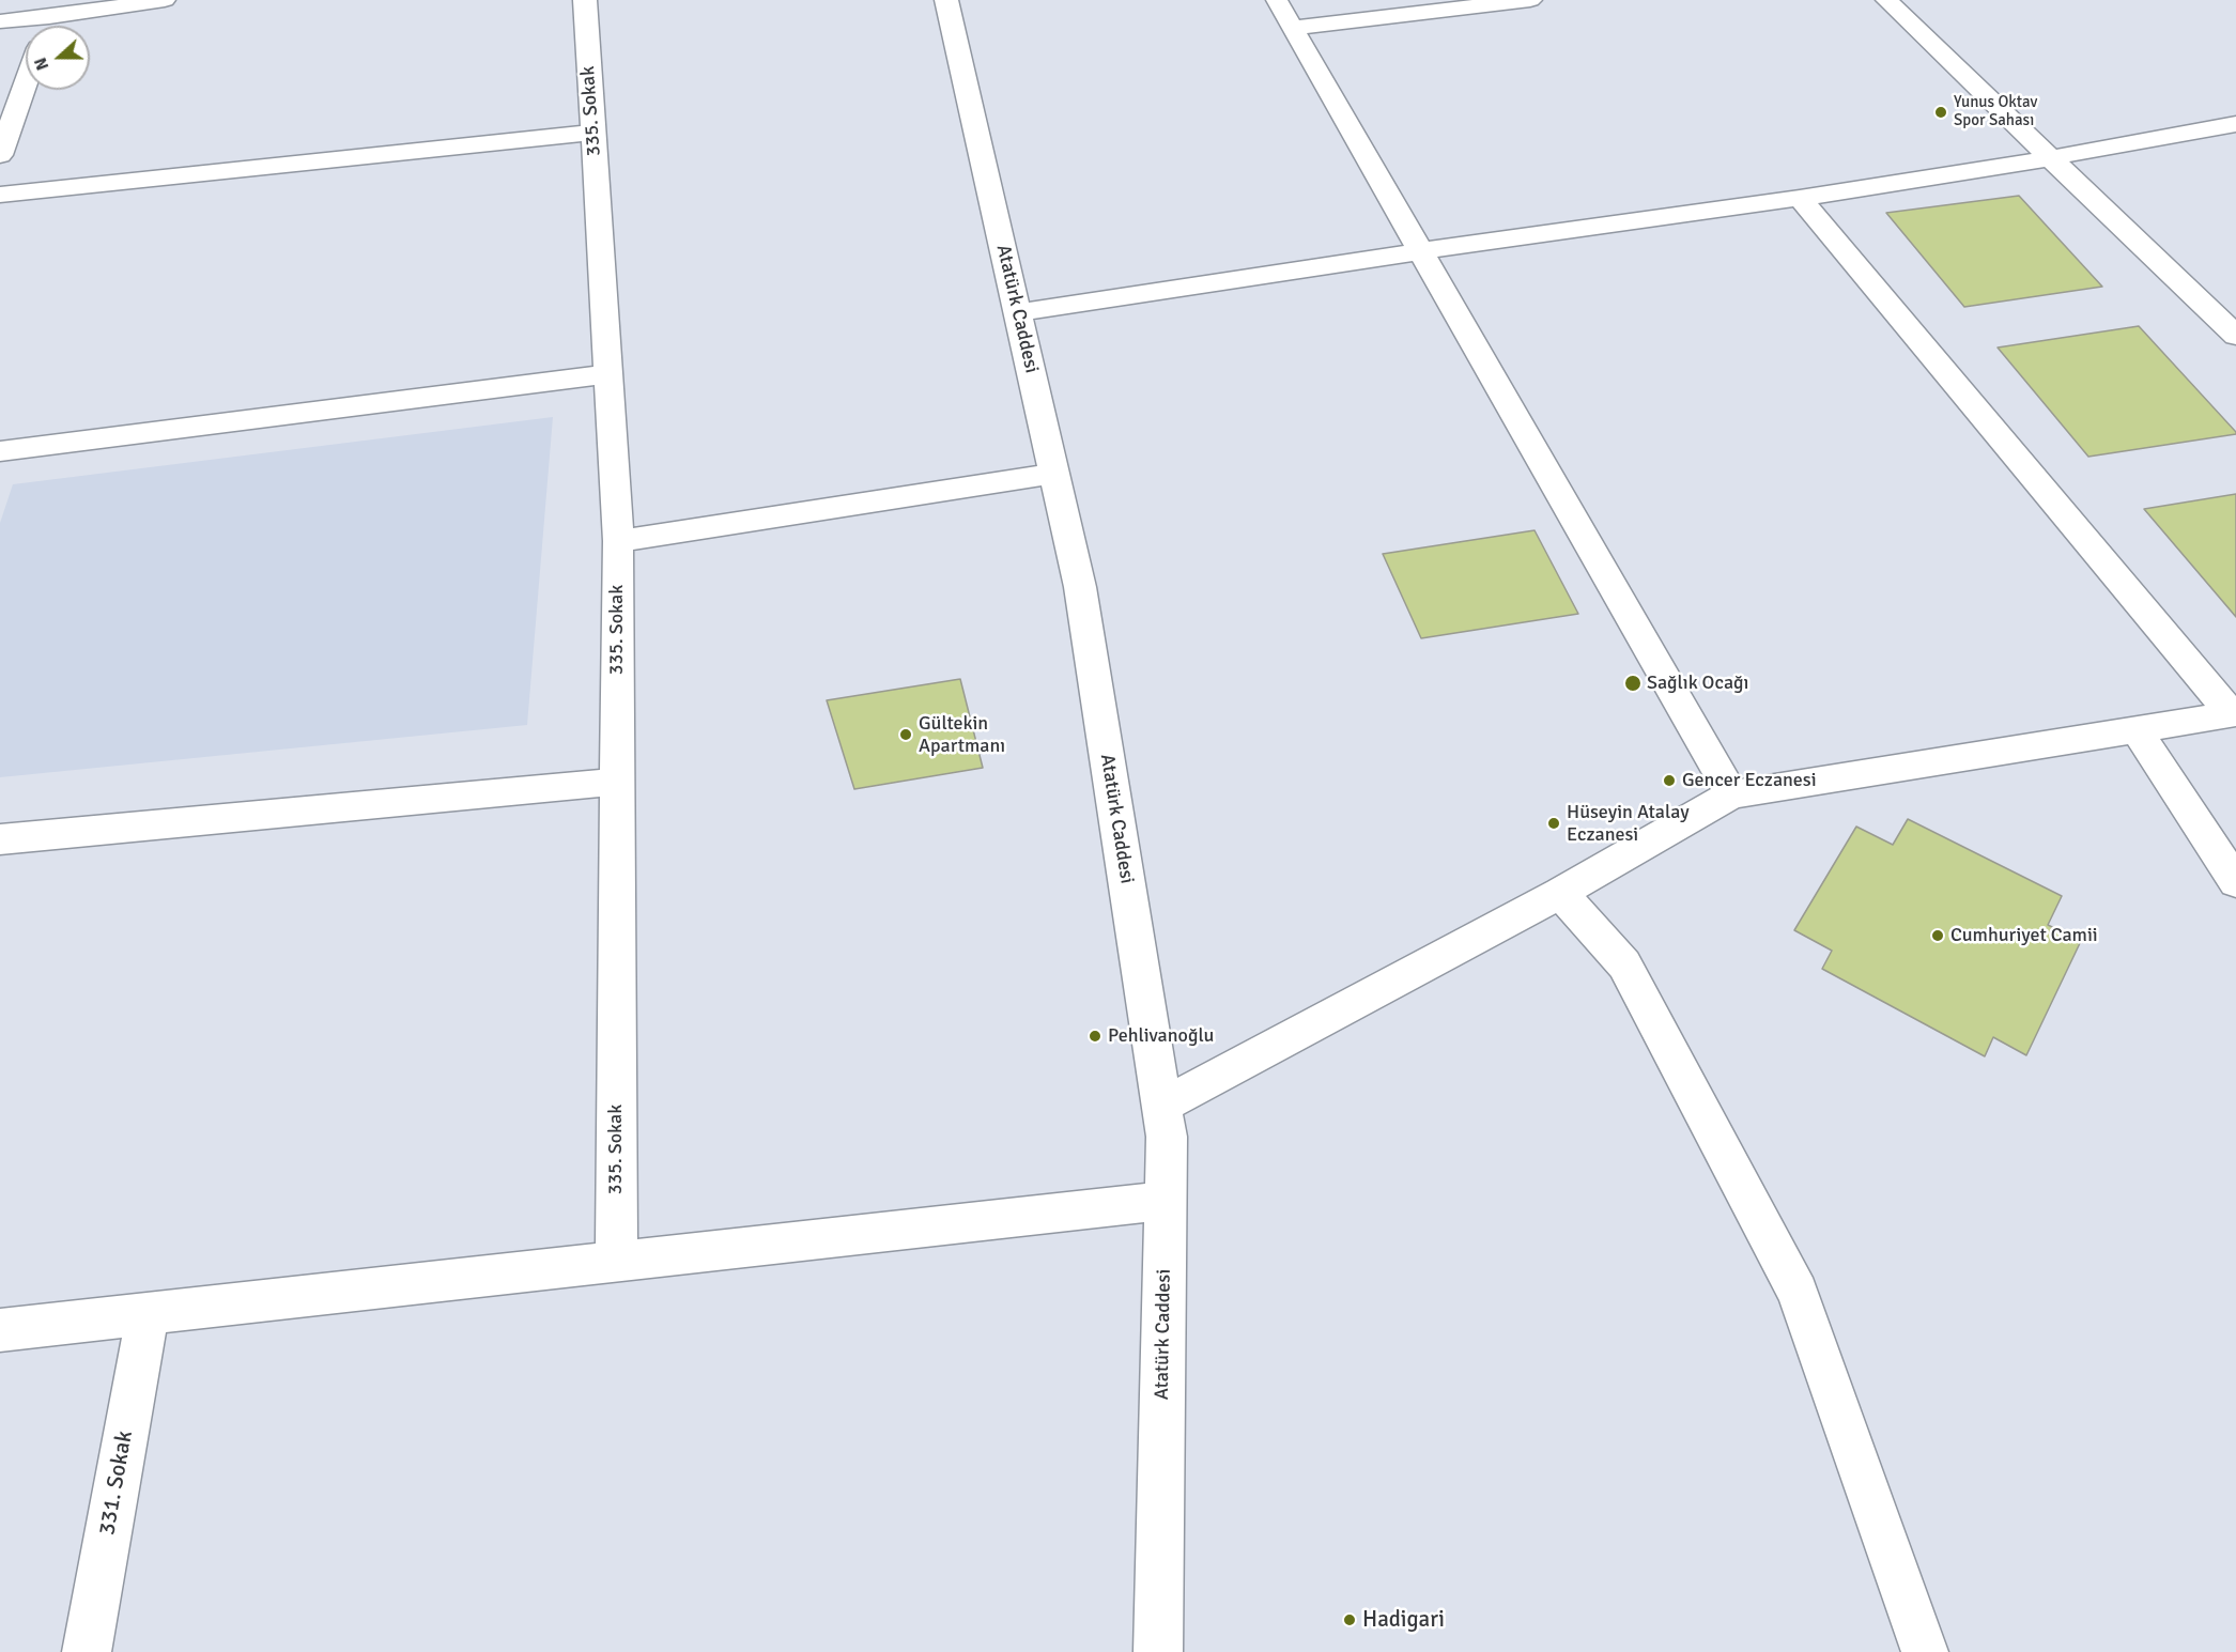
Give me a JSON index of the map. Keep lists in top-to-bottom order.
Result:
{
  "streets": {
    "street": ["335. Sokak", "Atatürk Caddesi", "331. Sokak"]
  },
  "places": [
    "Yunus Oktav Spor Sahası",
    "Sağlık Ocağı",
    "Gültekin Apartmanı",
    "Gencer Eczanesi",
    "Hüseyin Atalay Eczanesi",
    "Cumhuriyet Camii",
    "Pehlivanoğlu",
    "Hadigari"
  ],
  "north": "left"
}
